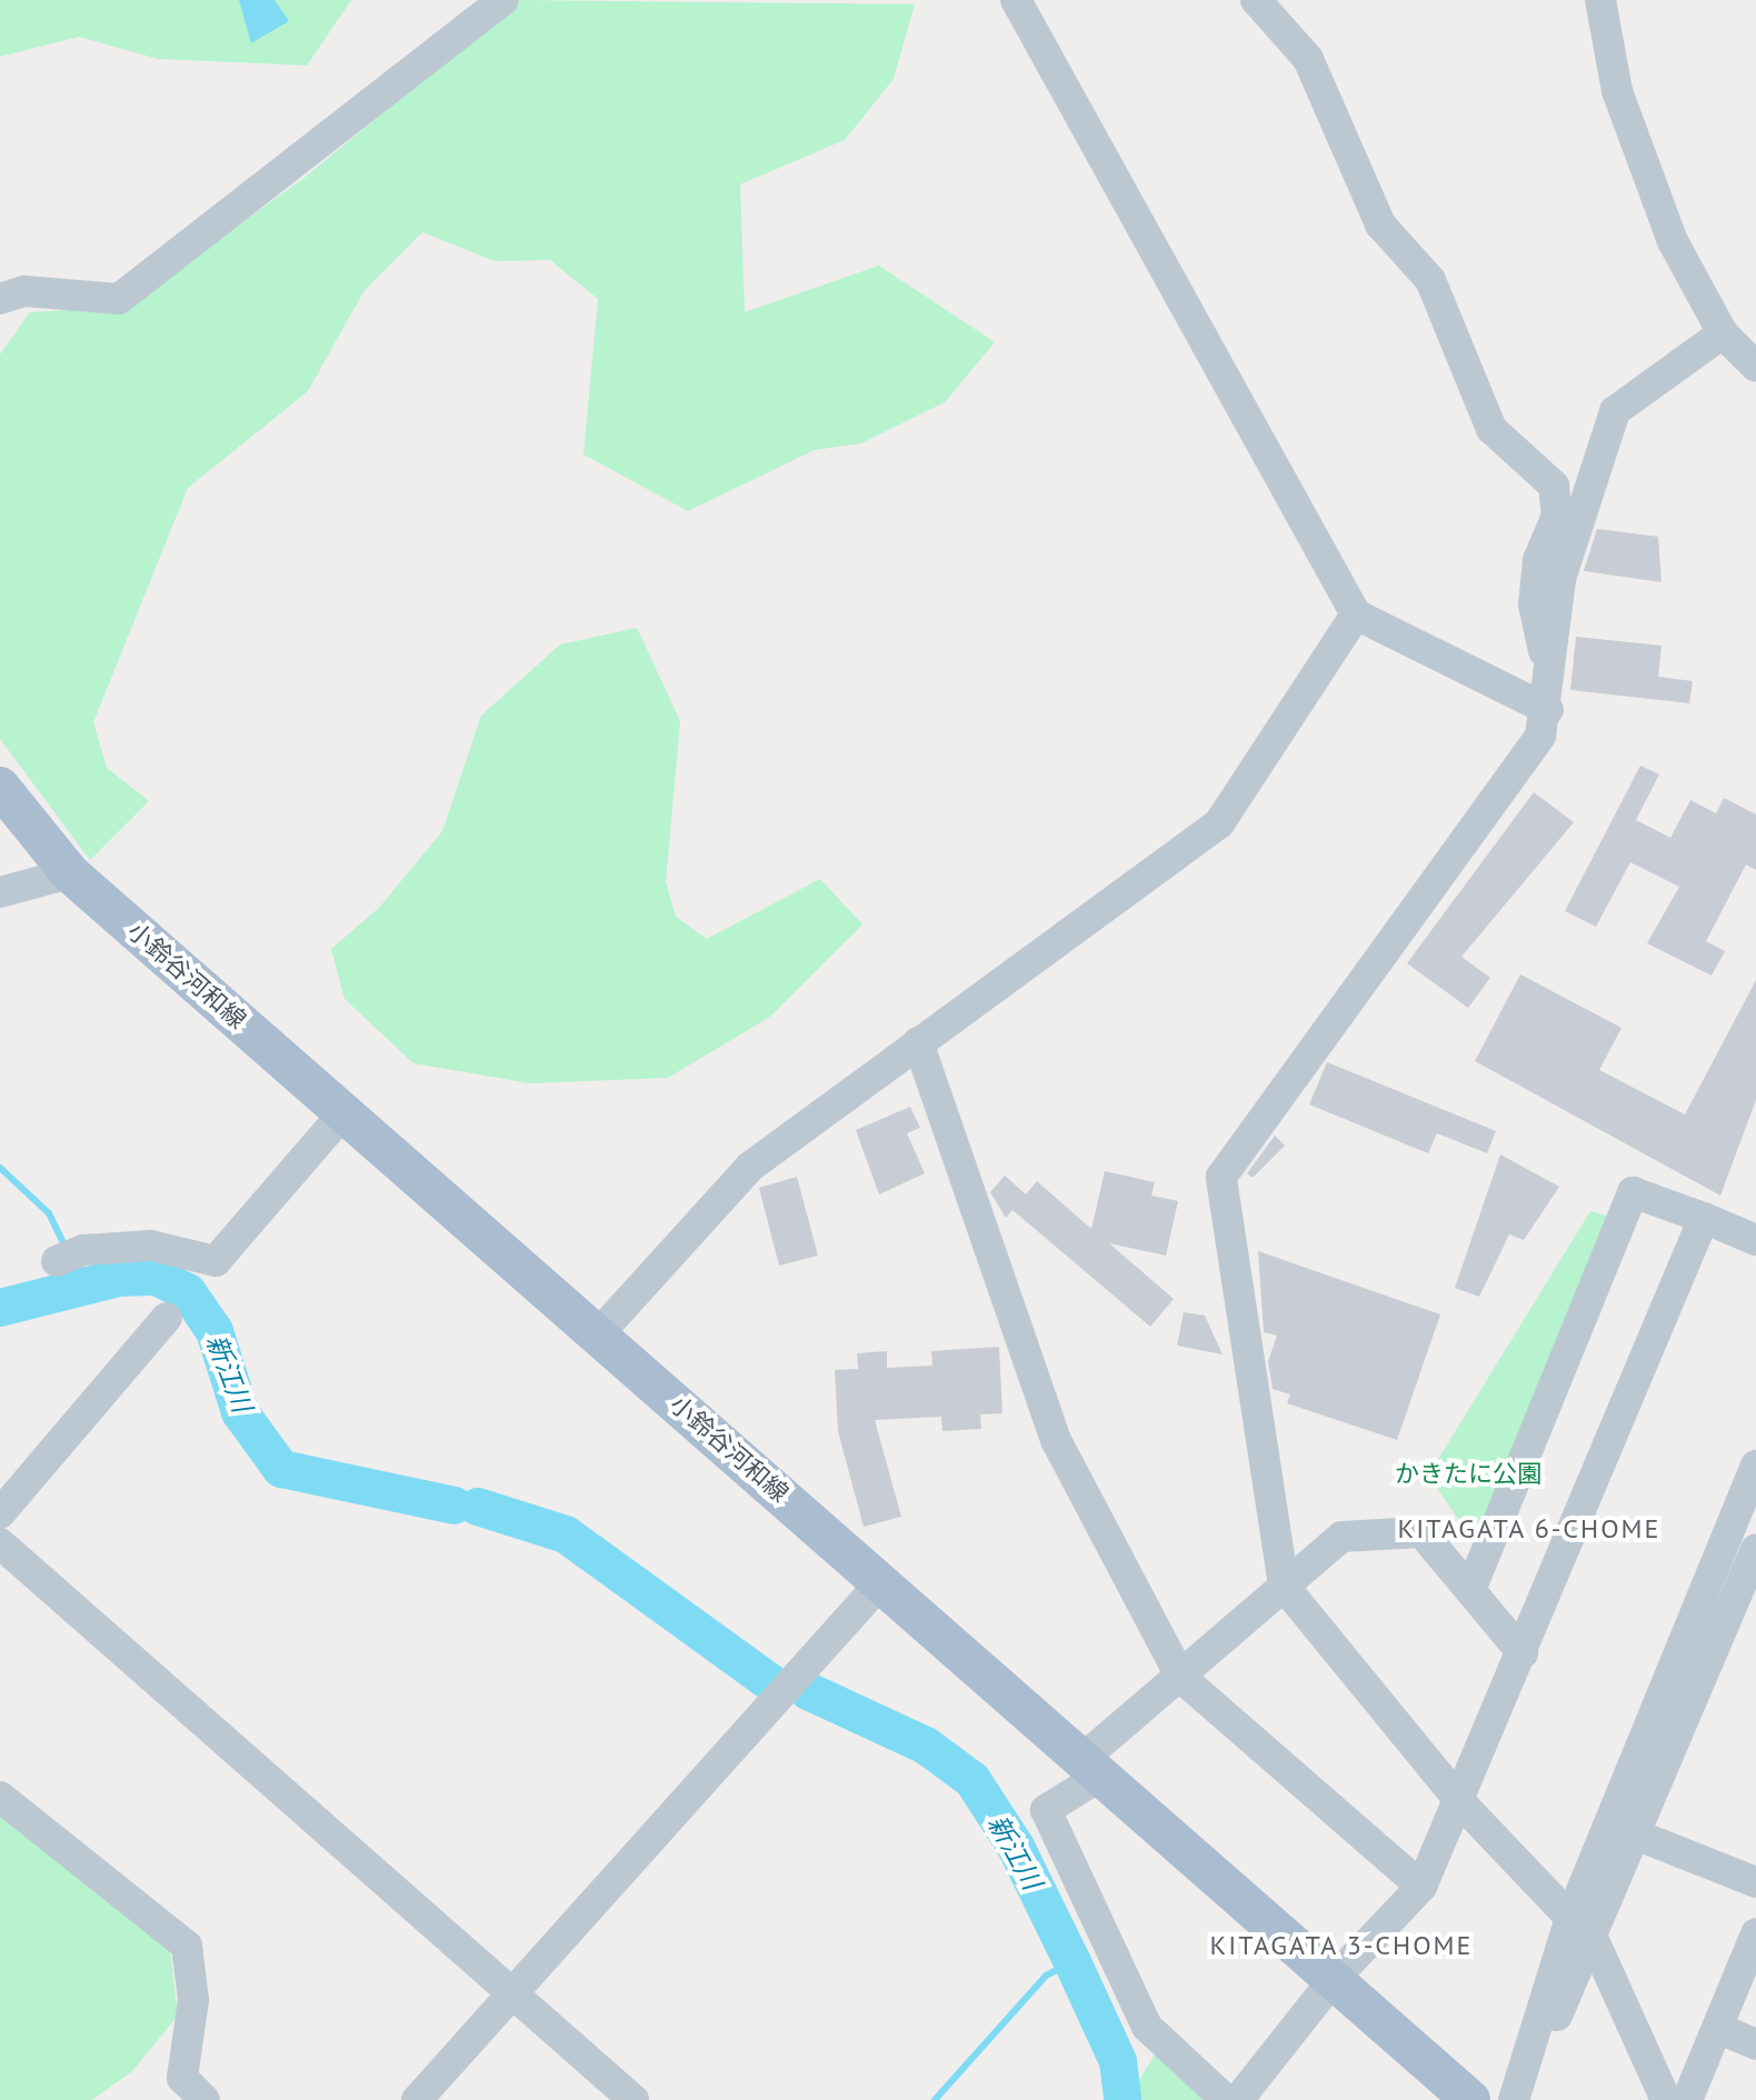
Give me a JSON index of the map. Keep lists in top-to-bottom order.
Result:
{
  "streets": {
    "main road": ["小鈴谷河和線"]
  },
  "districts": ["KITAGATA 6-CHOME", "KITAGATA 3-CHOME"],
  "water": ["新江川"],
  "parks": ["かきたに公園"]
}
